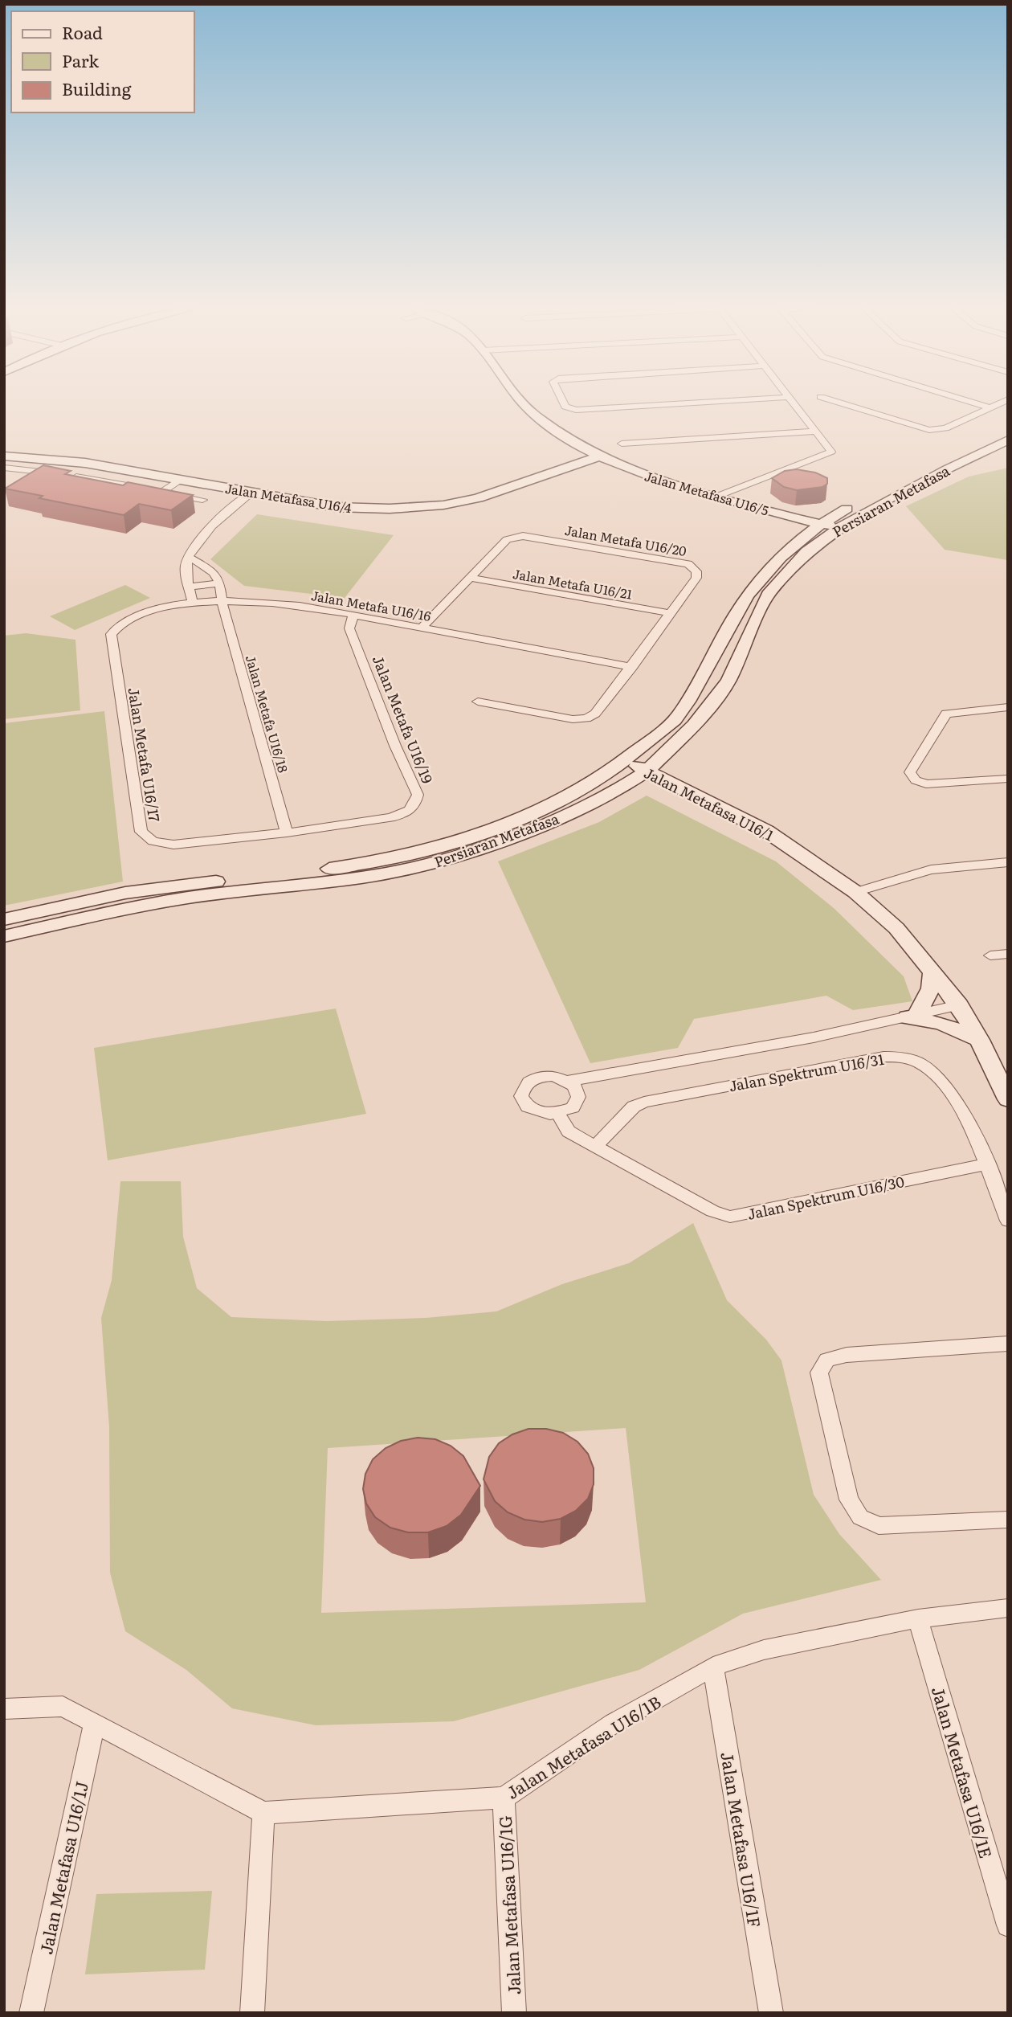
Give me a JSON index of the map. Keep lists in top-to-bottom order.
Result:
{
  "streets": {
    "main road": [
      "Jalan Metafasa U16/5",
      "Jalan Metafasa U16/4",
      "Persiaran Metafasa",
      "Jalan Metafasa U16/1"
    ],
    "street": [
      "Jalan Metafa U16/20",
      "Jalan Metafa U16/21",
      "Jalan Metafa U16/16",
      "Jalan Metafa U16/18",
      "Jalan Metafa U16/19",
      "Jalan Metafa U16/17",
      "Jalan Spektrum U16/31",
      "Jalan Spektrum U16/30",
      "Jalan Metafasa U16/1B",
      "Jalan Metafasa U16/1E",
      "Jalan Metafasa U16/1F",
      "Jalan Metafasa U16/1J",
      "Jalan Metafasa U16/1G"
    ]
  },
  "crossings": [
    ["Jalan Metafasa U16/5", "Jalan Metafasa U16/4"],
    ["Jalan Metafasa U16/5", "Persiaran Metafasa"],
    ["Persiaran Metafasa", "Jalan Metafasa U16/1"],
    ["Jalan Metafa U16/20", "Jalan Metafa U16/21"],
    ["Jalan Metafa U16/20", "Jalan Metafa U16/16"],
    ["Jalan Metafa U16/16", "Jalan Metafa U16/18"],
    ["Jalan Metafa U16/16", "Jalan Metafa U16/19"],
    ["Jalan Metafa U16/16", "Jalan Metafa U16/17"],
    ["Jalan Metafa U16/18", "Jalan Metafa U16/19"],
    ["Jalan Metafa U16/18", "Jalan Metafa U16/17"],
    ["Jalan Metafa U16/19", "Jalan Metafa U16/17"],
    ["Jalan Spektrum U16/31", "Jalan Spektrum U16/30"],
    ["Jalan Metafasa U16/1B", "Jalan Metafasa U16/1E"],
    ["Jalan Metafasa U16/1B", "Jalan Metafasa U16/1F"],
    ["Jalan Metafasa U16/1B", "Jalan Metafasa U16/1G"]
  ],
  "legend": ["Road", "Park", "Building"]
}
